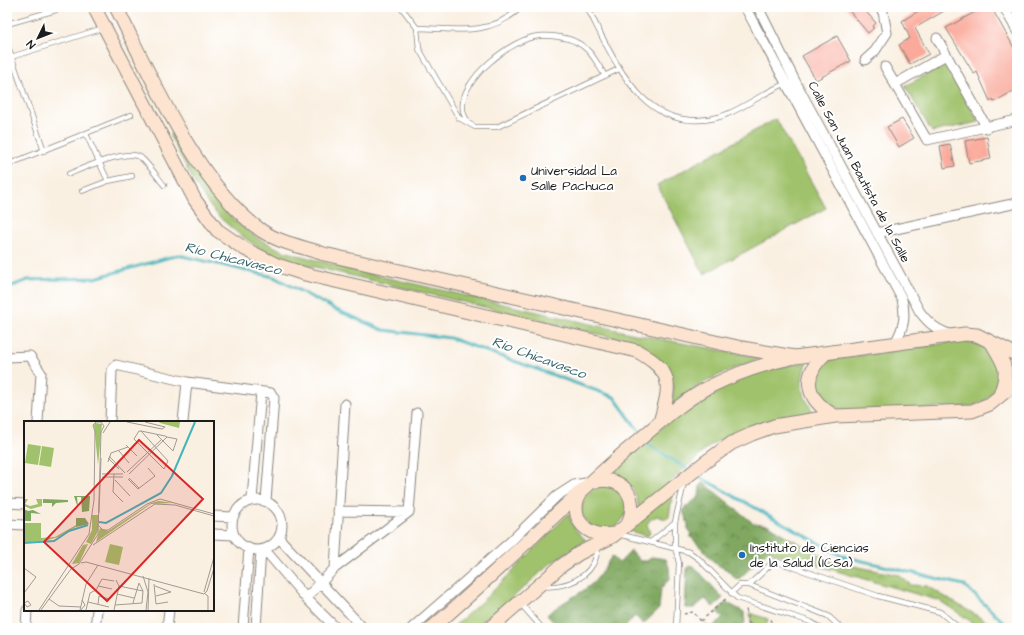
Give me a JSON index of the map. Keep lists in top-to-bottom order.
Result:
{
  "streets": {
    "street": ["Calle San Juan Bautista de la Salle"]
  },
  "water": ["Río Chicavasco"],
  "places": ["Universidad La Salle Pachuca", "Instituto de Ciencias de la Salud (ICSa)"],
  "north": "bottom left"
}
